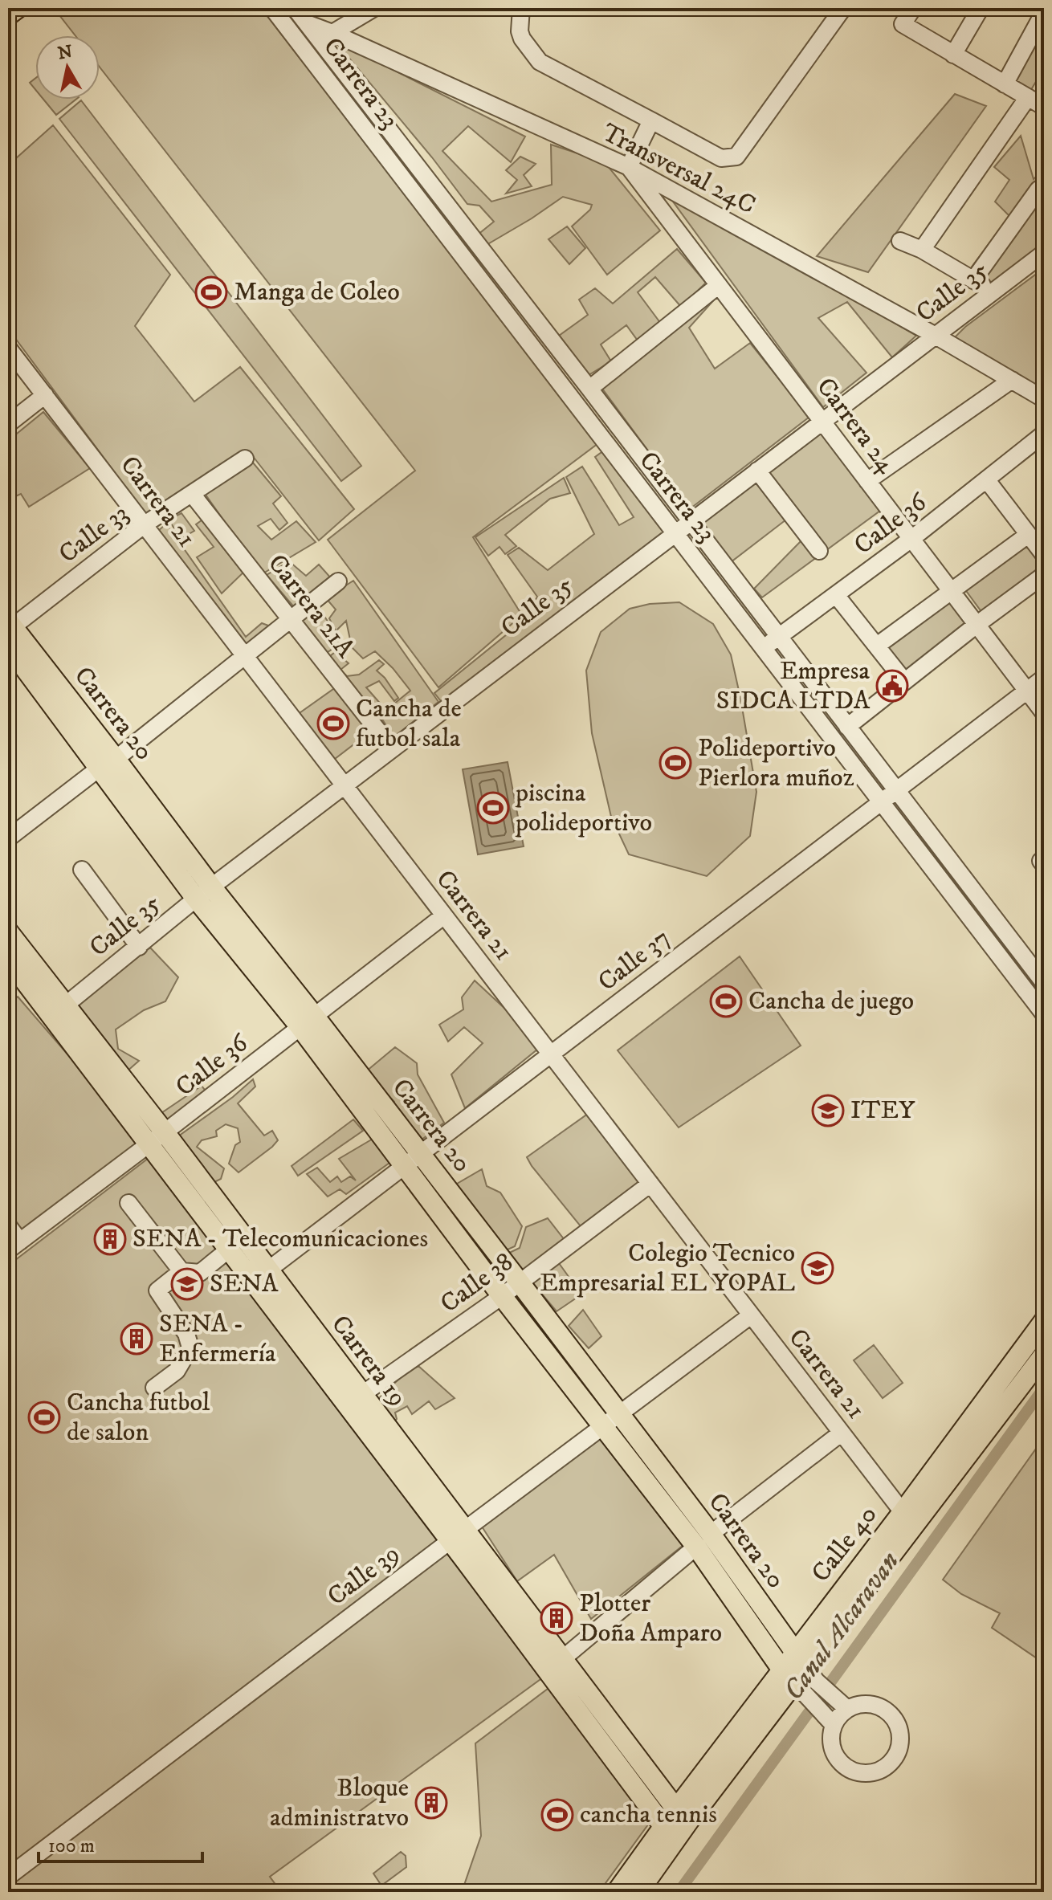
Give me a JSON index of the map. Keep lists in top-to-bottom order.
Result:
{
  "streets": {
    "main road": ["Carrera 20", "Carrera 19", "Calle 40"],
    "street": [
      "Carrera 23",
      "Transversal 24C",
      "Calle 35",
      "Carrera 24",
      "Carrera 21",
      "Calle 36",
      "Calle 33",
      "Carrera 21A",
      "Calle 37",
      "Calle 38",
      "Calle 39"
    ]
  },
  "crossings": [
    ["Carrera 23", "Transversal 24C"],
    ["Carrera 23", "Calle 35"],
    ["Carrera 23", "Calle 36"],
    ["Carrera 23", "Calle 37"],
    ["Transversal 24C", "Calle 35"],
    ["Transversal 24C", "Carrera 24"],
    ["Calle 35", "Carrera 24"],
    ["Calle 35", "Carrera 21"],
    ["Calle 35", "Carrera 21A"],
    ["Calle 35", "Carrera 20"],
    ["Calle 35", "Carrera 19"],
    ["Carrera 24", "Calle 36"],
    ["Carrera 24", "Calle 37"],
    ["Carrera 21", "Calle 36"],
    ["Carrera 21", "Calle 33"],
    ["Carrera 21", "Calle 37"],
    ["Carrera 21", "Calle 38"],
    ["Carrera 21", "Calle 40"],
    ["Carrera 21", "Calle 39"],
    ["Calle 36", "Carrera 20"],
    ["Calle 36", "Carrera 19"],
    ["Calle 33", "Carrera 21A"],
    ["Calle 33", "Carrera 20"],
    ["Carrera 20", "Calle 37"],
    ["Carrera 20", "Calle 38"],
    ["Carrera 20", "Calle 40"],
    ["Carrera 20", "Calle 39"],
    ["Calle 37", "Carrera 19"],
    ["Calle 38", "Carrera 19"],
    ["Carrera 19", "Calle 40"],
    ["Carrera 19", "Calle 39"]
  ],
  "water": ["Canal Alcaravan"],
  "places": {
    "sports": [
      "Manga de Coleo",
      "Cancha de futbol sala",
      "Polideportivo Pierlora muñoz",
      "piscina polideportivo",
      "Cancha de juego",
      "Cancha futbol de salon",
      "cancha tennis"
    ],
    "public building": ["Empresa SIDCA LTDA"],
    "school or university": ["ITEY", "Colegio Tecnico Empresarial EL YOPAL", "SENA"],
    "building": [
      "SENA - Telecomunicaciones",
      "SENA - Enfermería",
      "Plotter Doña Amparo",
      "Bloque administratvo"
    ]
  },
  "scale_bar": "100 m",
  "north": "top"
}
